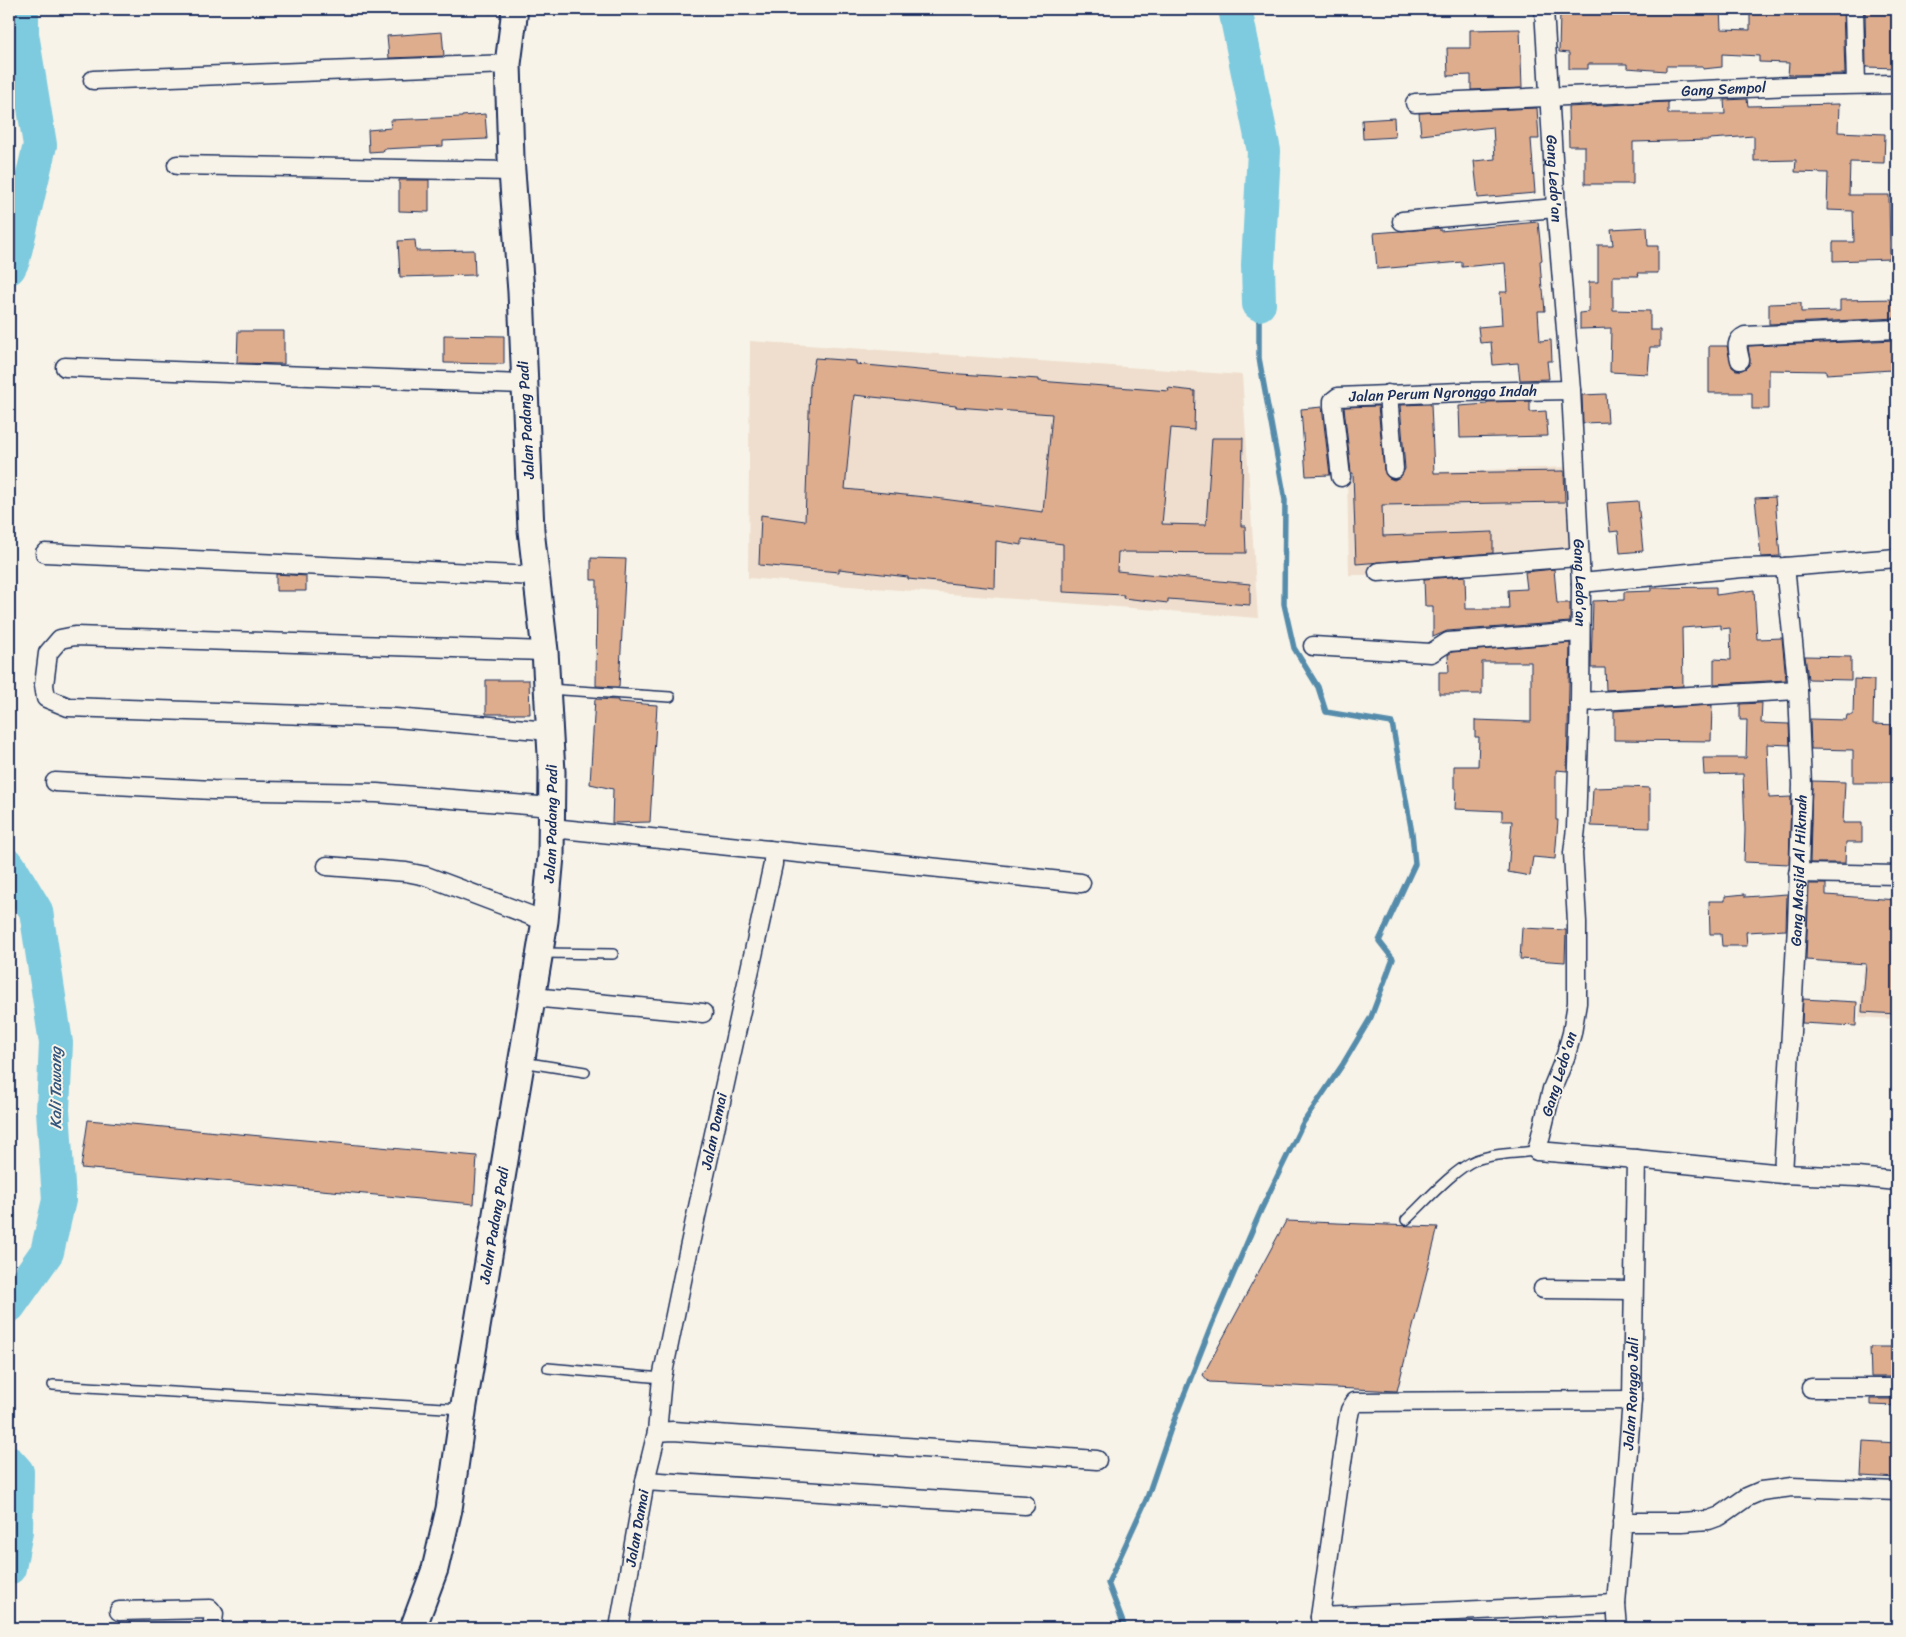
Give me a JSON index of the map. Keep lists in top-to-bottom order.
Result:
{
  "streets": {
    "main road": ["Jalan Padang Padi"],
    "street": [
      "Gang Sempol",
      "Gang Ledo'an",
      "Jalan Perum Ngronggo Indah",
      "Gang Masjid Al Hikmah",
      "Jalan Damai",
      "Jalan Ronggo Jali"
    ]
  },
  "crossings": [
    ["Gang Sempol", "Gang Ledo'an"],
    ["Gang Ledo'an", "Jalan Perum Ngronggo Indah"]
  ],
  "water": ["Kali Tawang"]
}
